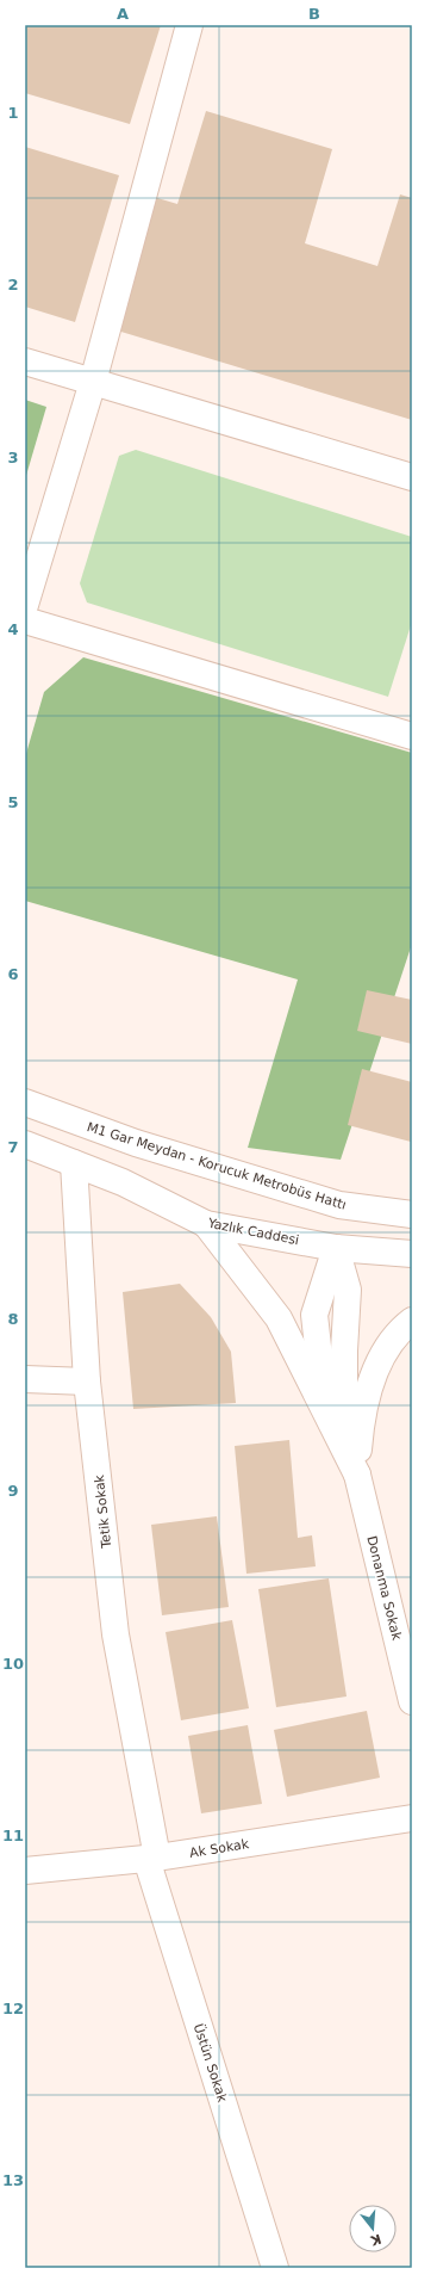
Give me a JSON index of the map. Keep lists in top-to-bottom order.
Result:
{
  "streets": {
    "street": [
      "M1 Gar Meydan - Korucuk Metrobüs Hattı",
      "Yazlık Caddesi",
      "Tetik Sokak",
      "Donanma Sokak",
      "Ak Sokak",
      "Üstün Sokak"
    ]
  },
  "crossings": [
    ["Yazlık Caddesi", "Tetik Sokak"],
    ["Tetik Sokak", "Ak Sokak"],
    ["Tetik Sokak", "Üstün Sokak"],
    ["Ak Sokak", "Üstün Sokak"]
  ],
  "north": "bottom",
  "grid": {
    "columns": ["A", "B"],
    "rows": [
      "1",
      "2",
      "3",
      "4",
      "5",
      "6",
      "7",
      "8",
      "9",
      "10",
      "11",
      "12",
      "13"
    ]
  }
}
